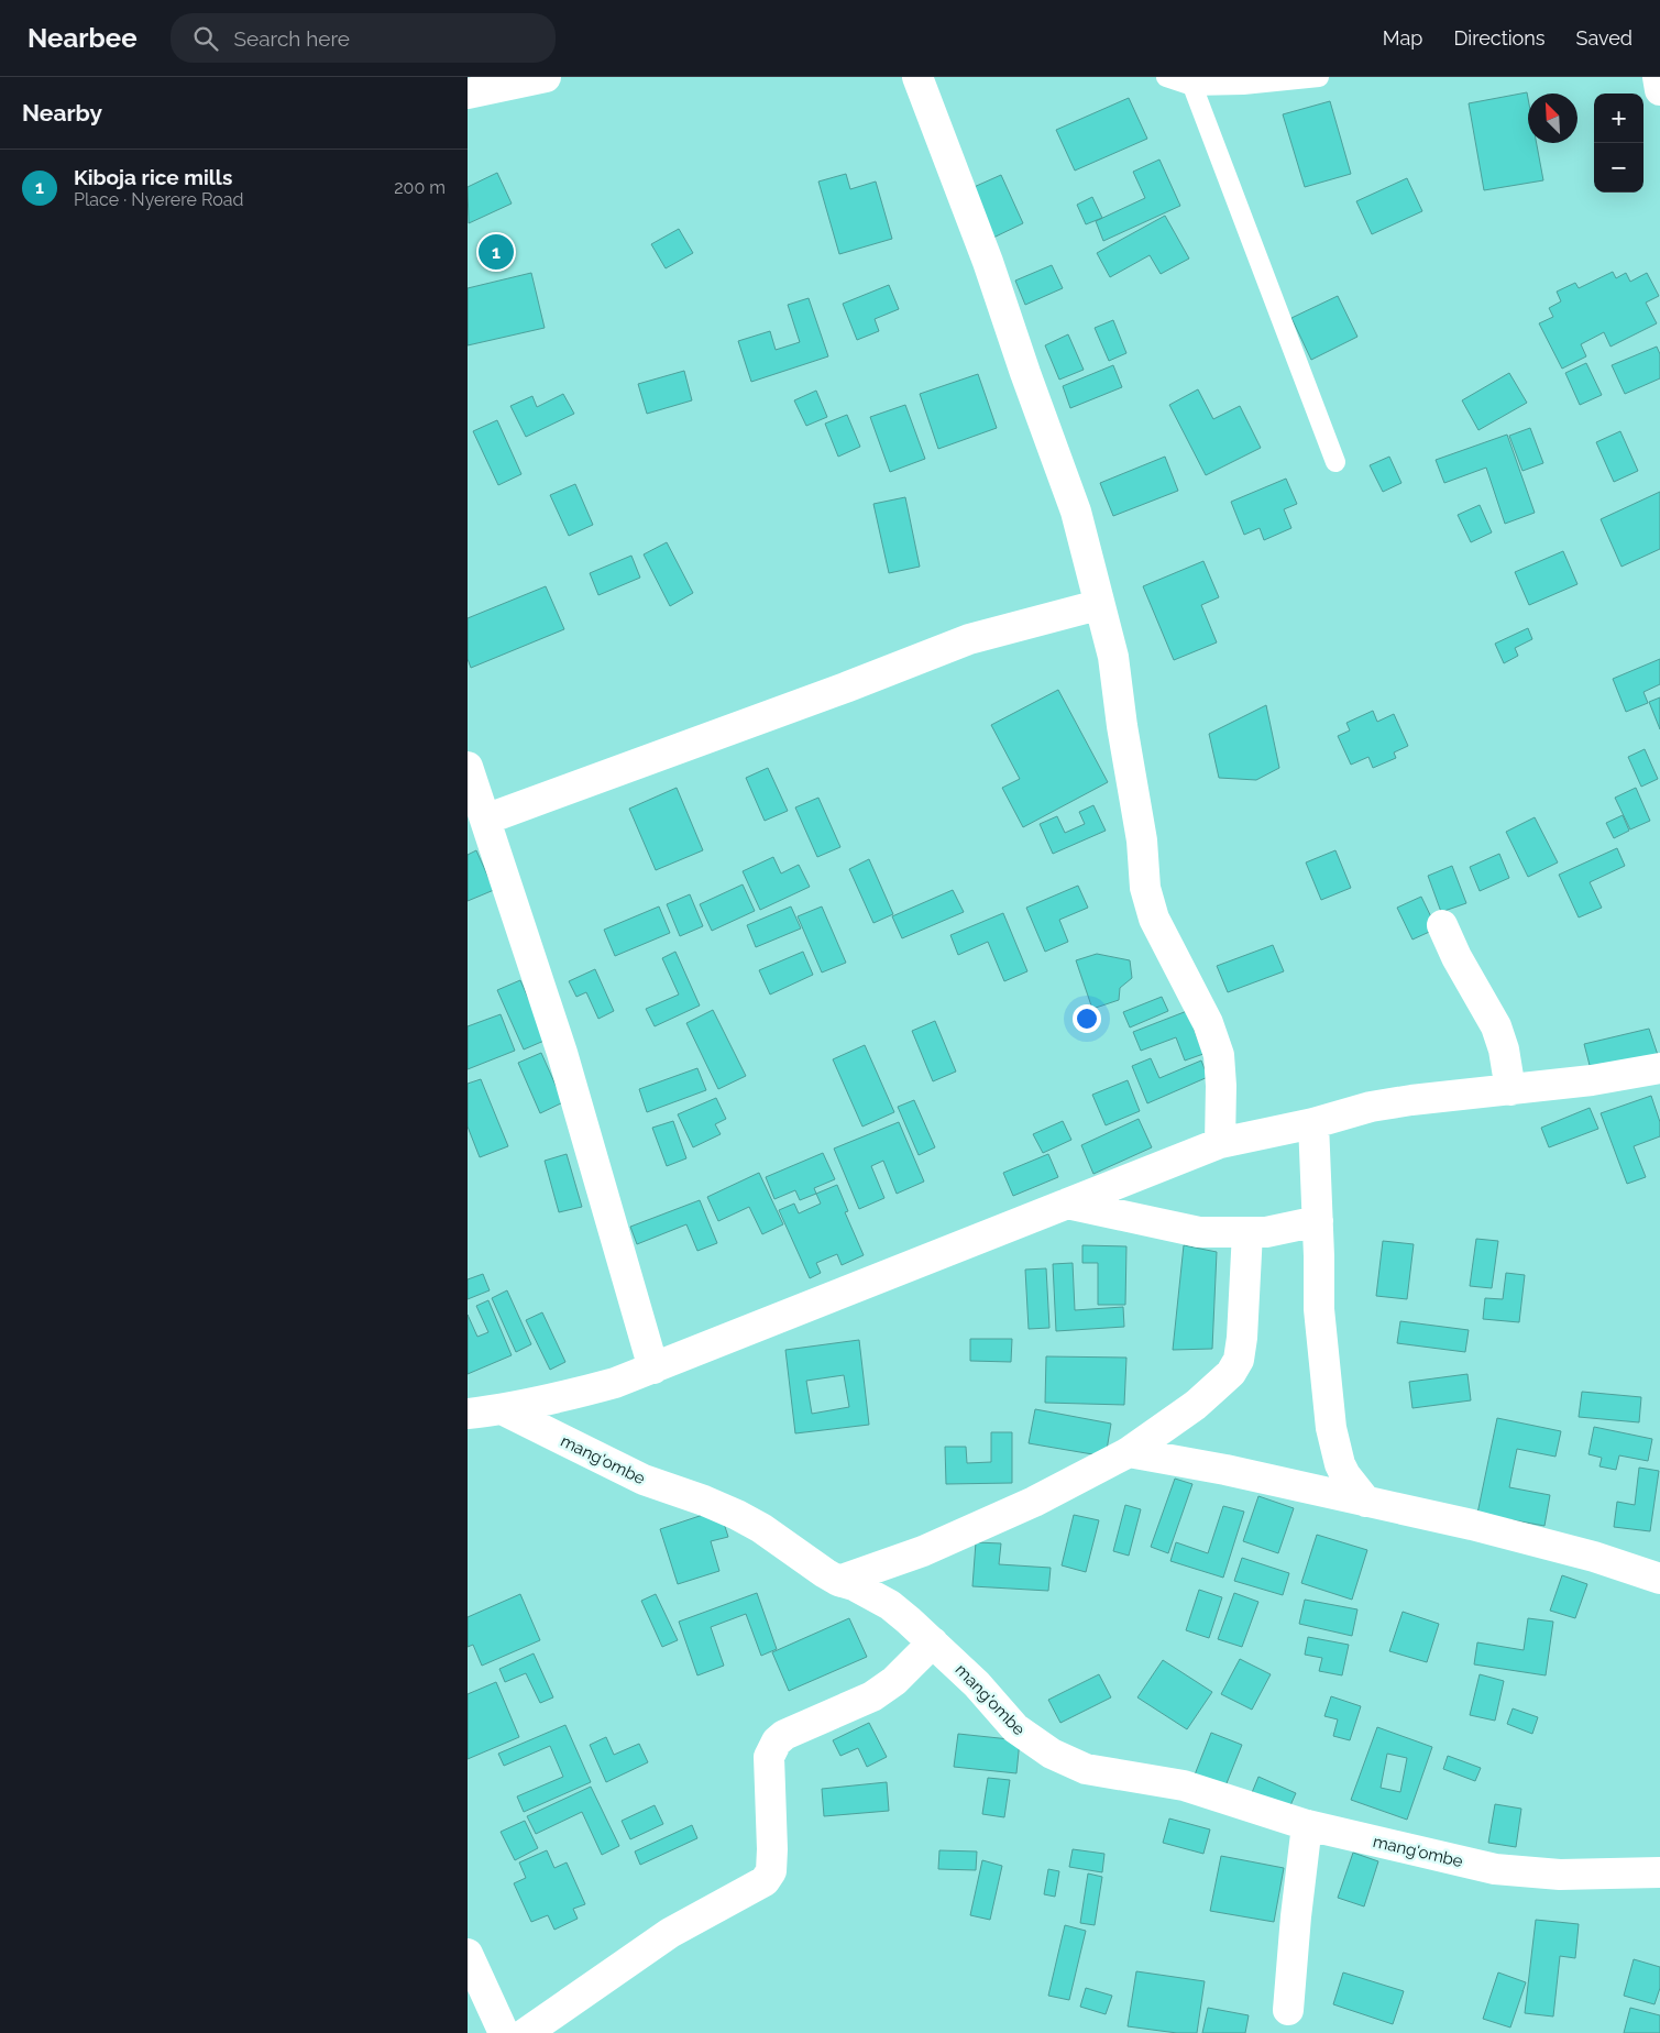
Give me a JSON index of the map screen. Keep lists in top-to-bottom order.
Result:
{
  "streets": {
    "main road": ["mang'ombe"]
  },
  "north": "top left",
  "page": {
    "header": "Nearbee",
    "search": "Search here",
    "nav": ["Map", "Directions", "Saved"],
    "heading": "Nearby",
    "map_buttons": ["+", "−"],
    "list": [
      {
        "mark": "1",
        "name": "Kiboja rice mills",
        "note": "Place · Nyerere Road",
        "value": "200 m"
      }
    ],
    "pins": "1"
  }
}
